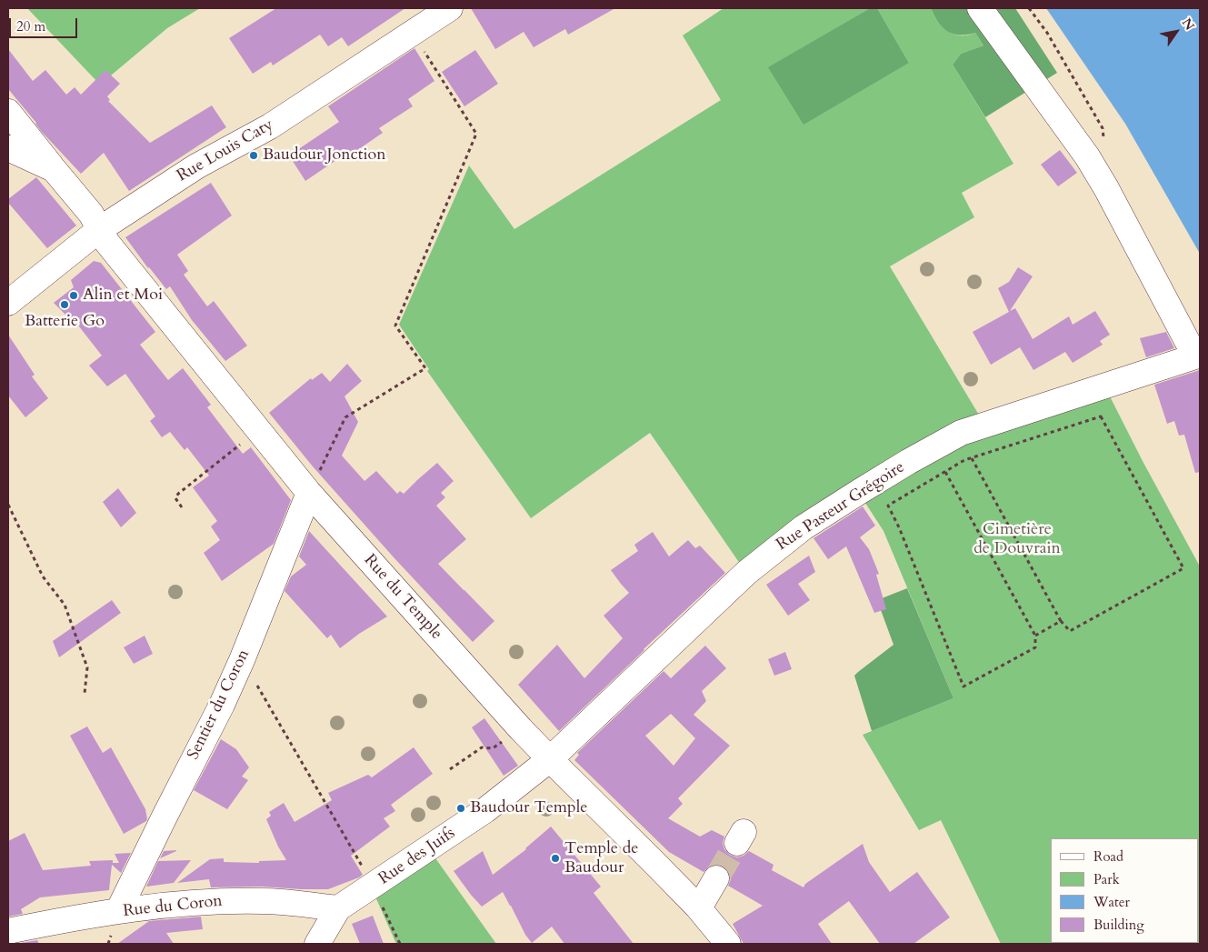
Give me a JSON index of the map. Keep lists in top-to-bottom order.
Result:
{
  "streets": {
    "street": [
      "Rue Louis Caty",
      "Rue Pasteur Grégoire",
      "Rue du Temple",
      "Sentier du Coron",
      "Rue des Juifs",
      "Rue du Coron"
    ]
  },
  "crossings": [
    ["Rue Louis Caty", "Rue du Temple"],
    ["Rue Pasteur Grégoire", "Rue du Temple"],
    ["Rue Pasteur Grégoire", "Rue des Juifs"],
    ["Rue du Temple", "Sentier du Coron"],
    ["Rue du Temple", "Rue des Juifs"],
    ["Sentier du Coron", "Rue du Coron"],
    ["Rue des Juifs", "Rue du Coron"]
  ],
  "parks": ["Cimetière de Douvrain"],
  "places": [
    "Baudour Jonction",
    "Alin et Moi",
    "Batterie Go",
    "Baudour Temple",
    "Temple de Baudour"
  ],
  "legend": [
    "Road",
    "Park",
    "Water",
    "Building"
  ],
  "scale_bar": "20 m",
  "north": "top right"
}
